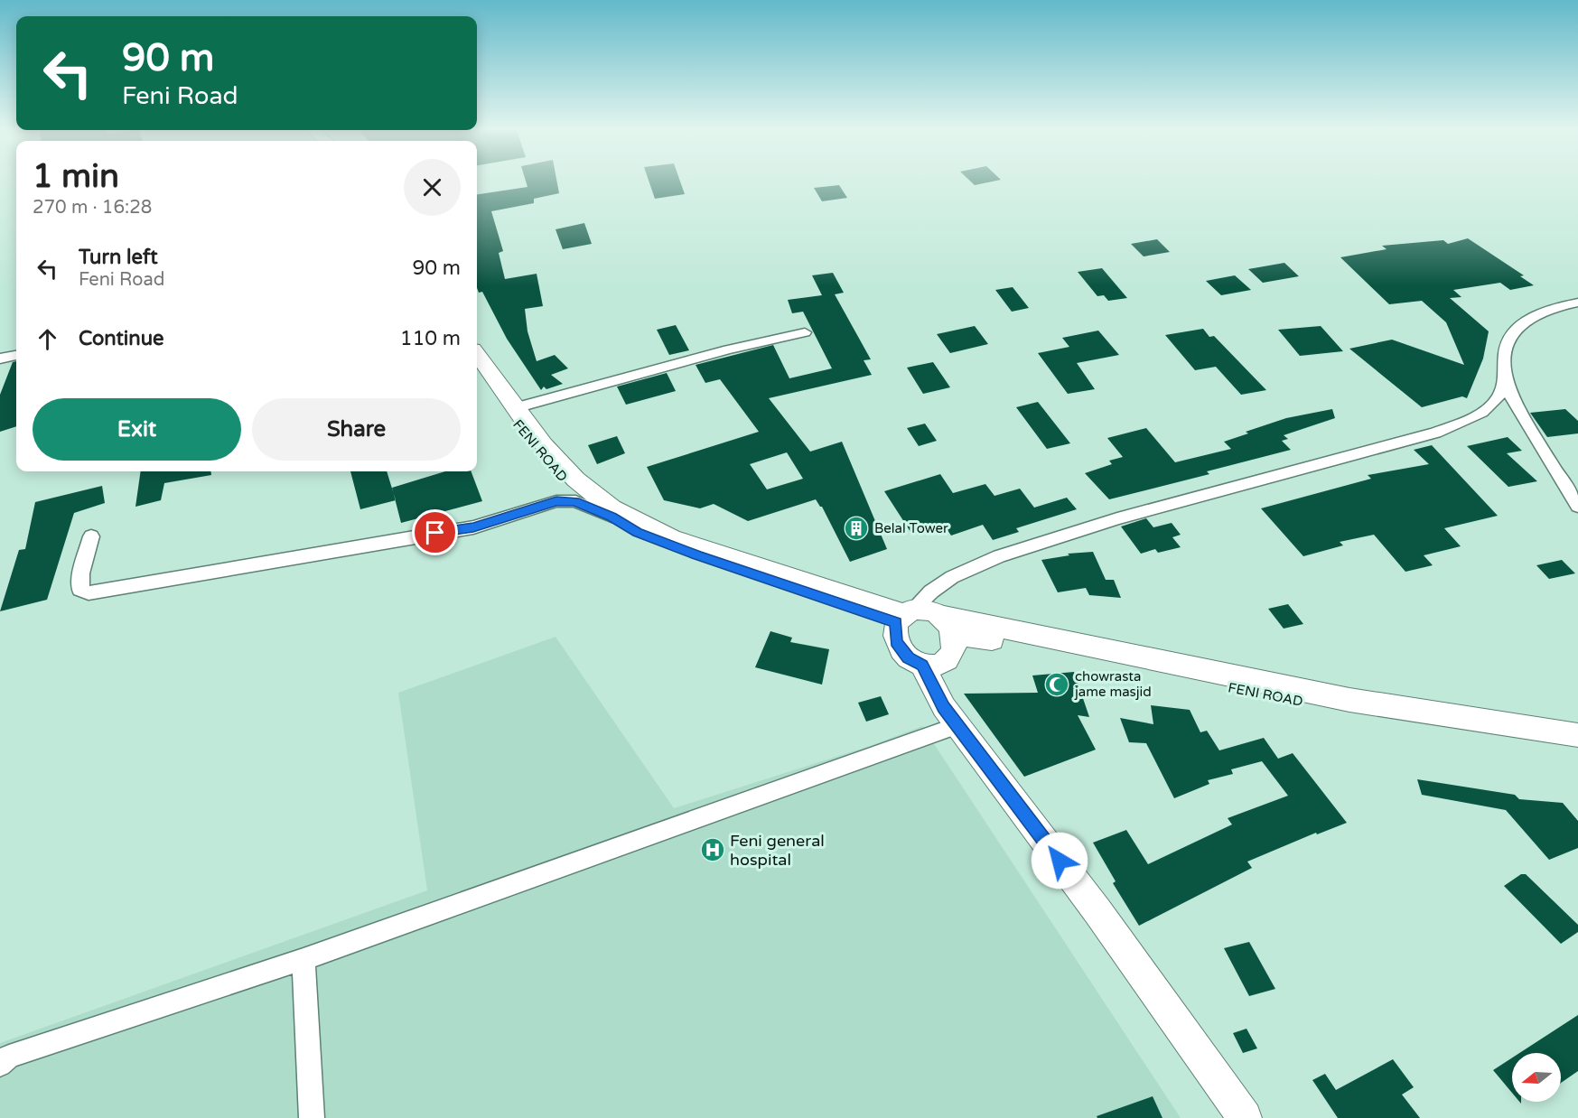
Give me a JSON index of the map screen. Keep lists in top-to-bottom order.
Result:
{
  "streets": {
    "main road": ["FENI ROAD"]
  },
  "places": {
    "building": ["Belal Tower"],
    "mosque": ["chowrasta jame masjid"],
    "hospital": ["Feni general hospital"]
  },
  "north": "left",
  "page": {
    "turn": ["90 m", "Feni Road"],
    "heading": ["1 min", "270 m · 16:28"],
    "list": [
      {
        "name": "Turn left",
        "note": "Feni Road",
        "value": "90 m"
      },
      {
        "name": "Continue",
        "value": "110 m"
      }
    ],
    "buttons": ["Exit", "Share"]
  }
}
